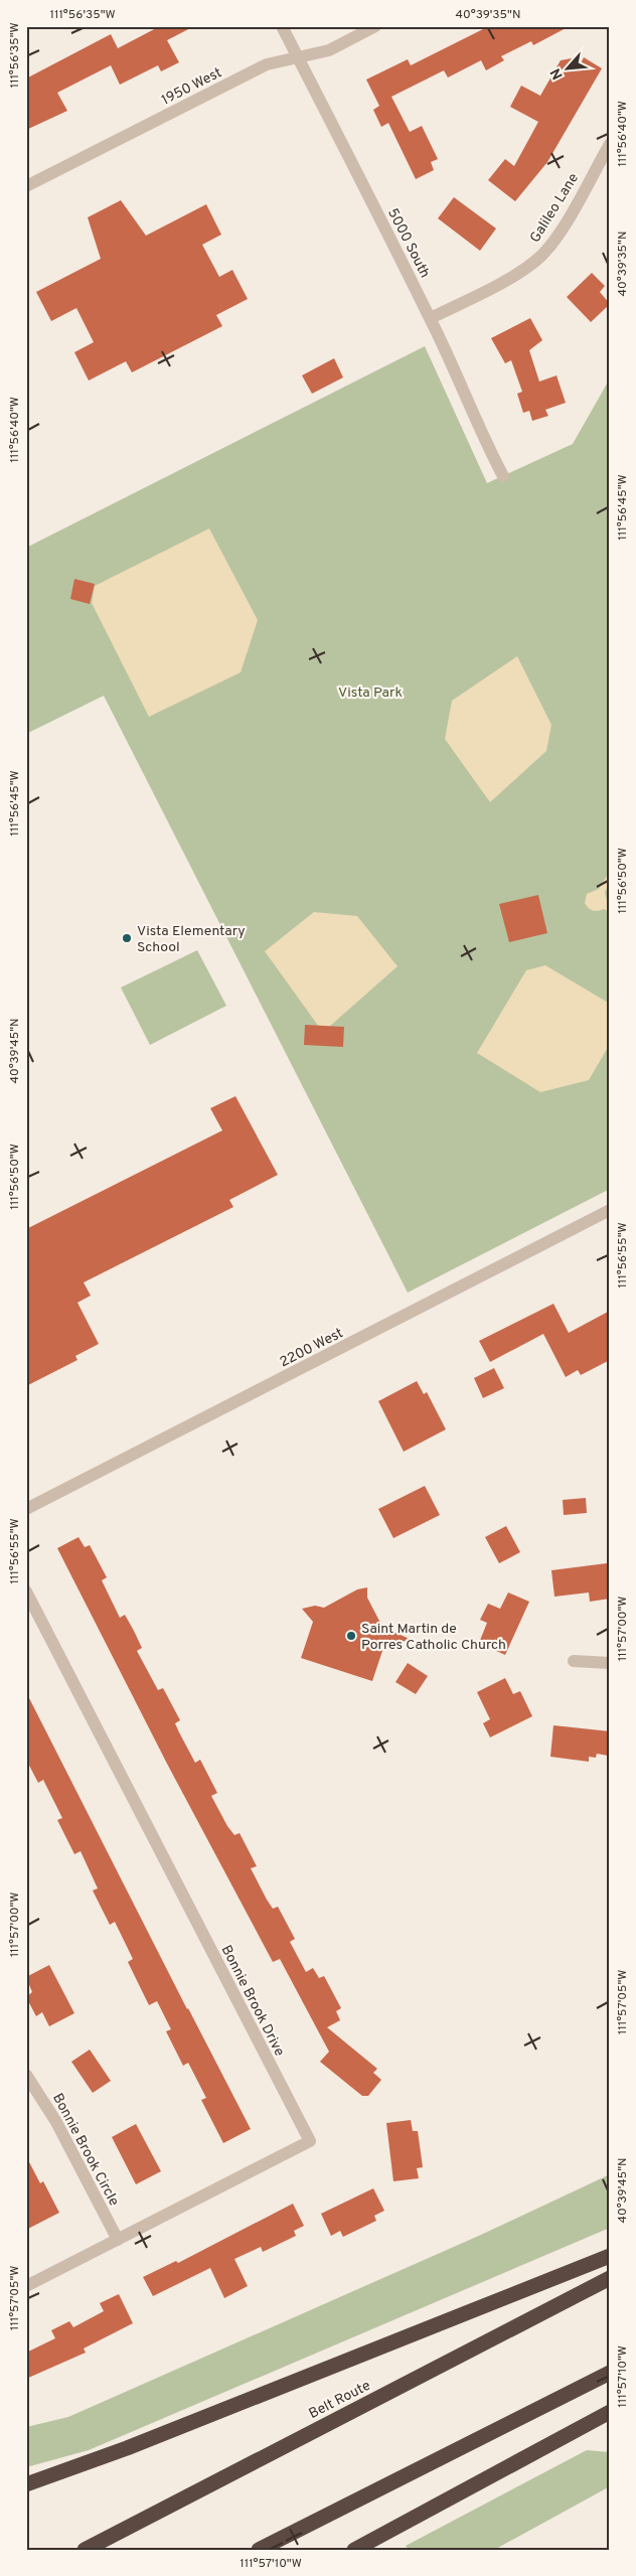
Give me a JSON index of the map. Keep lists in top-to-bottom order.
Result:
{
  "streets": {
    "highway": ["Belt Route"],
    "street": [
      "1950 West",
      "Galileo Lane",
      "5000 South",
      "2200 West",
      "Bonnie Brook Drive",
      "Bonnie Brook Circle"
    ]
  },
  "crossings": [
    ["1950 West", "5000 South"],
    ["Galileo Lane", "5000 South"],
    ["Bonnie Brook Drive", "Bonnie Brook Circle"]
  ],
  "parks": ["Vista Park"],
  "places": ["Vista Elementary School", "Saint Martin de Porres Catholic Church"],
  "north": "bottom left",
  "coordinates": [
    "111°56'35\"W",
    "40°39'35\"N",
    "111°56'40\"W",
    "111°56'45\"W",
    "111°56'50\"W",
    "40°39'45\"N",
    "111°56'55\"W",
    "111°57'00\"W",
    "111°57'05\"W",
    "111°57'10\"W"
  ]
}
